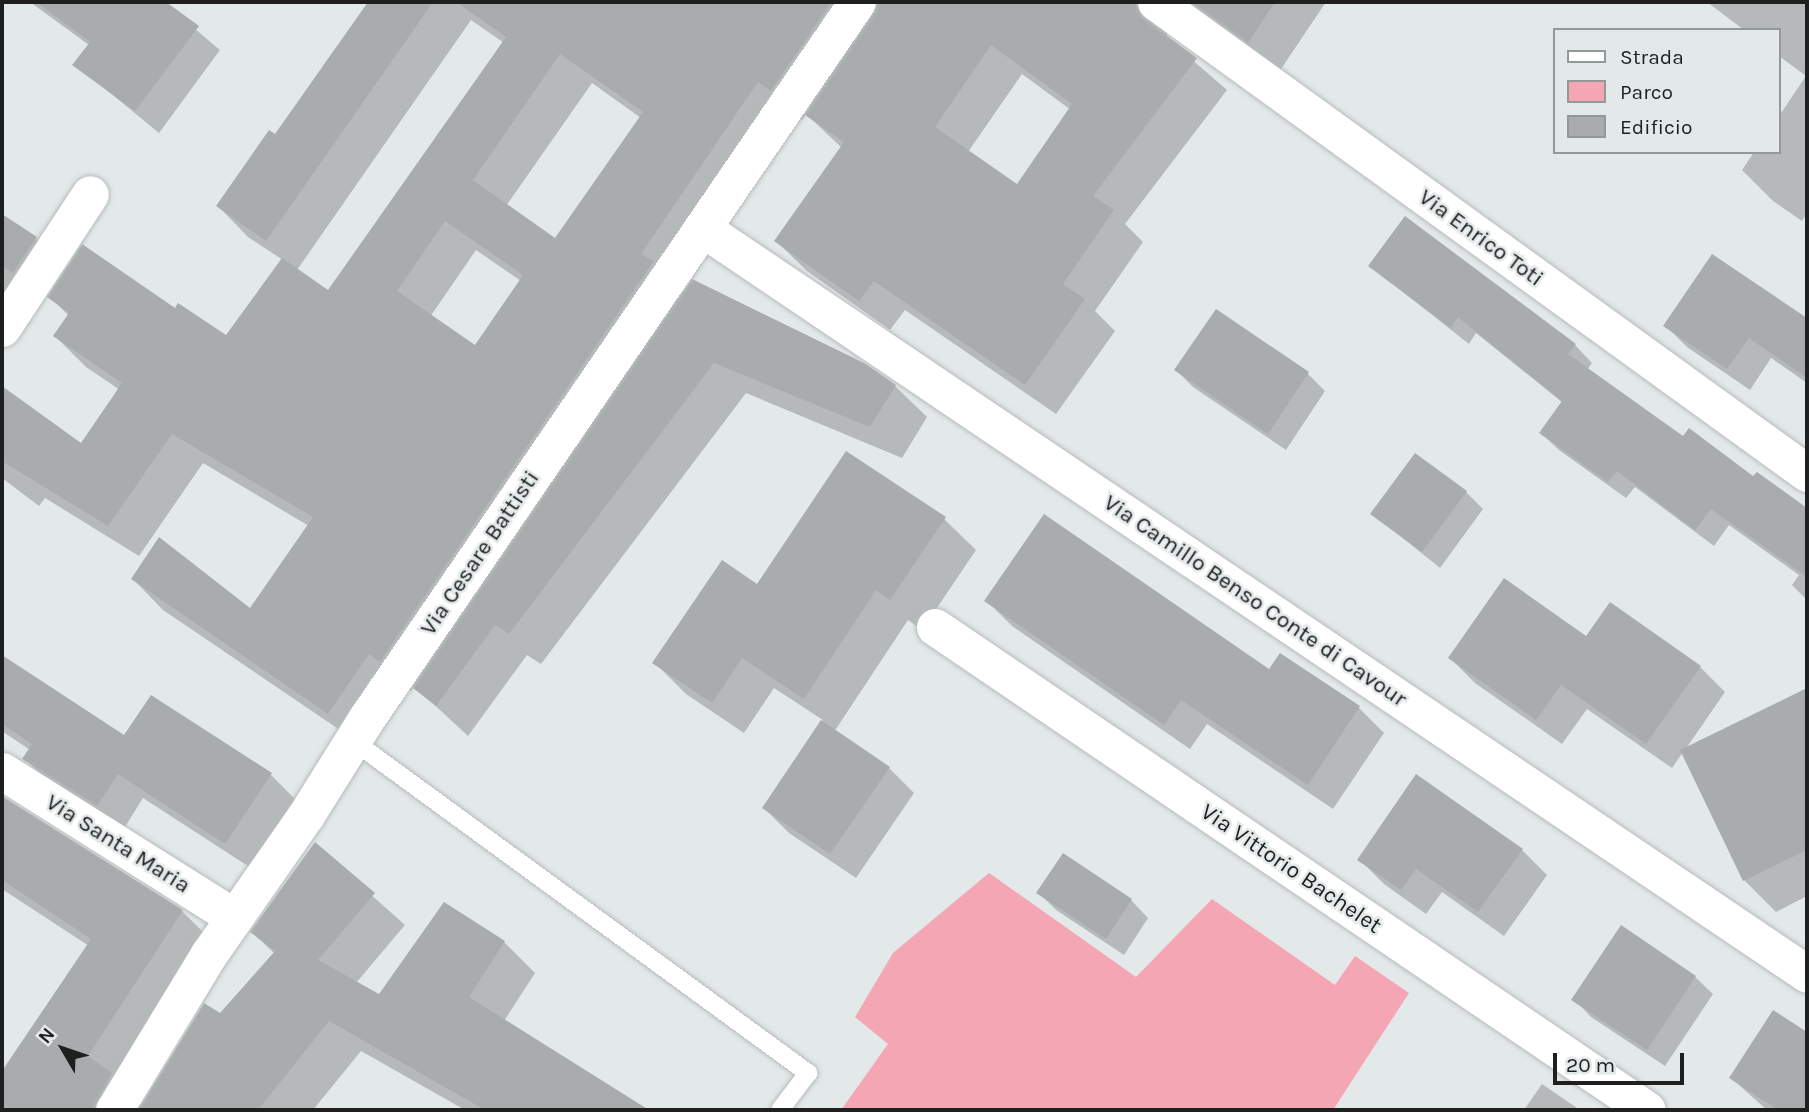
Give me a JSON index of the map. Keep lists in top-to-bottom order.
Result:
{
  "streets": {
    "street": [
      "Via Enrico Toti",
      "Via Cesare Battisti",
      "Via Camillo Benso Conte di Cavour",
      "Via Santa Maria",
      "Via Vittorio Bachelet"
    ]
  },
  "crossings": [
    ["Via Cesare Battisti", "Via Camillo Benso Conte di Cavour"],
    ["Via Cesare Battisti", "Via Santa Maria"]
  ],
  "legend": ["Strada", "Parco", "Edificio"],
  "scale_bar": "20 m",
  "north": "top left"
}
